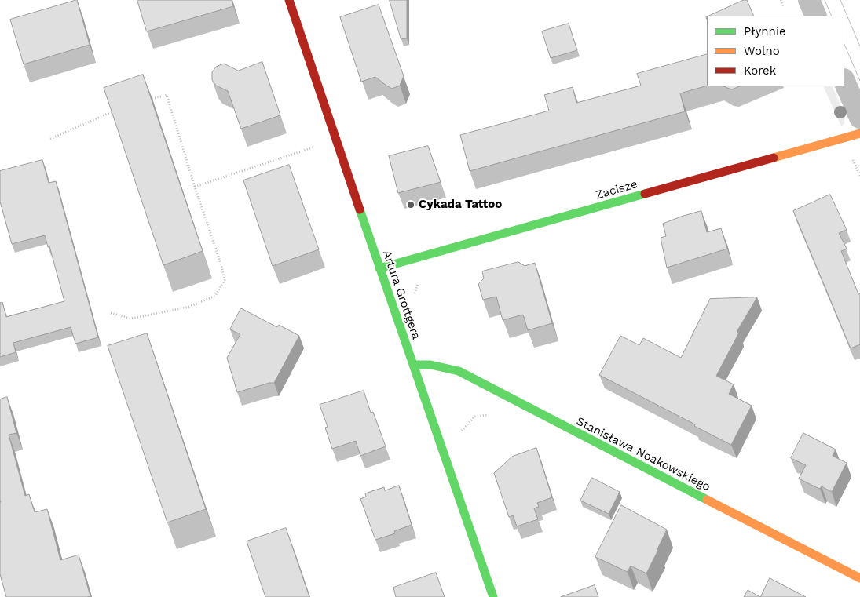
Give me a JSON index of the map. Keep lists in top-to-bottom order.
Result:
{
  "streets": {
    "street": ["Zacisze", "Artura Grottgera", "Stanisława Noakowskiego"]
  },
  "crossings": [
    ["Zacisze", "Artura Grottgera"],
    ["Artura Grottgera", "Stanisława Noakowskiego"]
  ],
  "places": ["Cykada Tattoo"],
  "legend": ["Płynnie", "Wolno", "Korek"]
}
